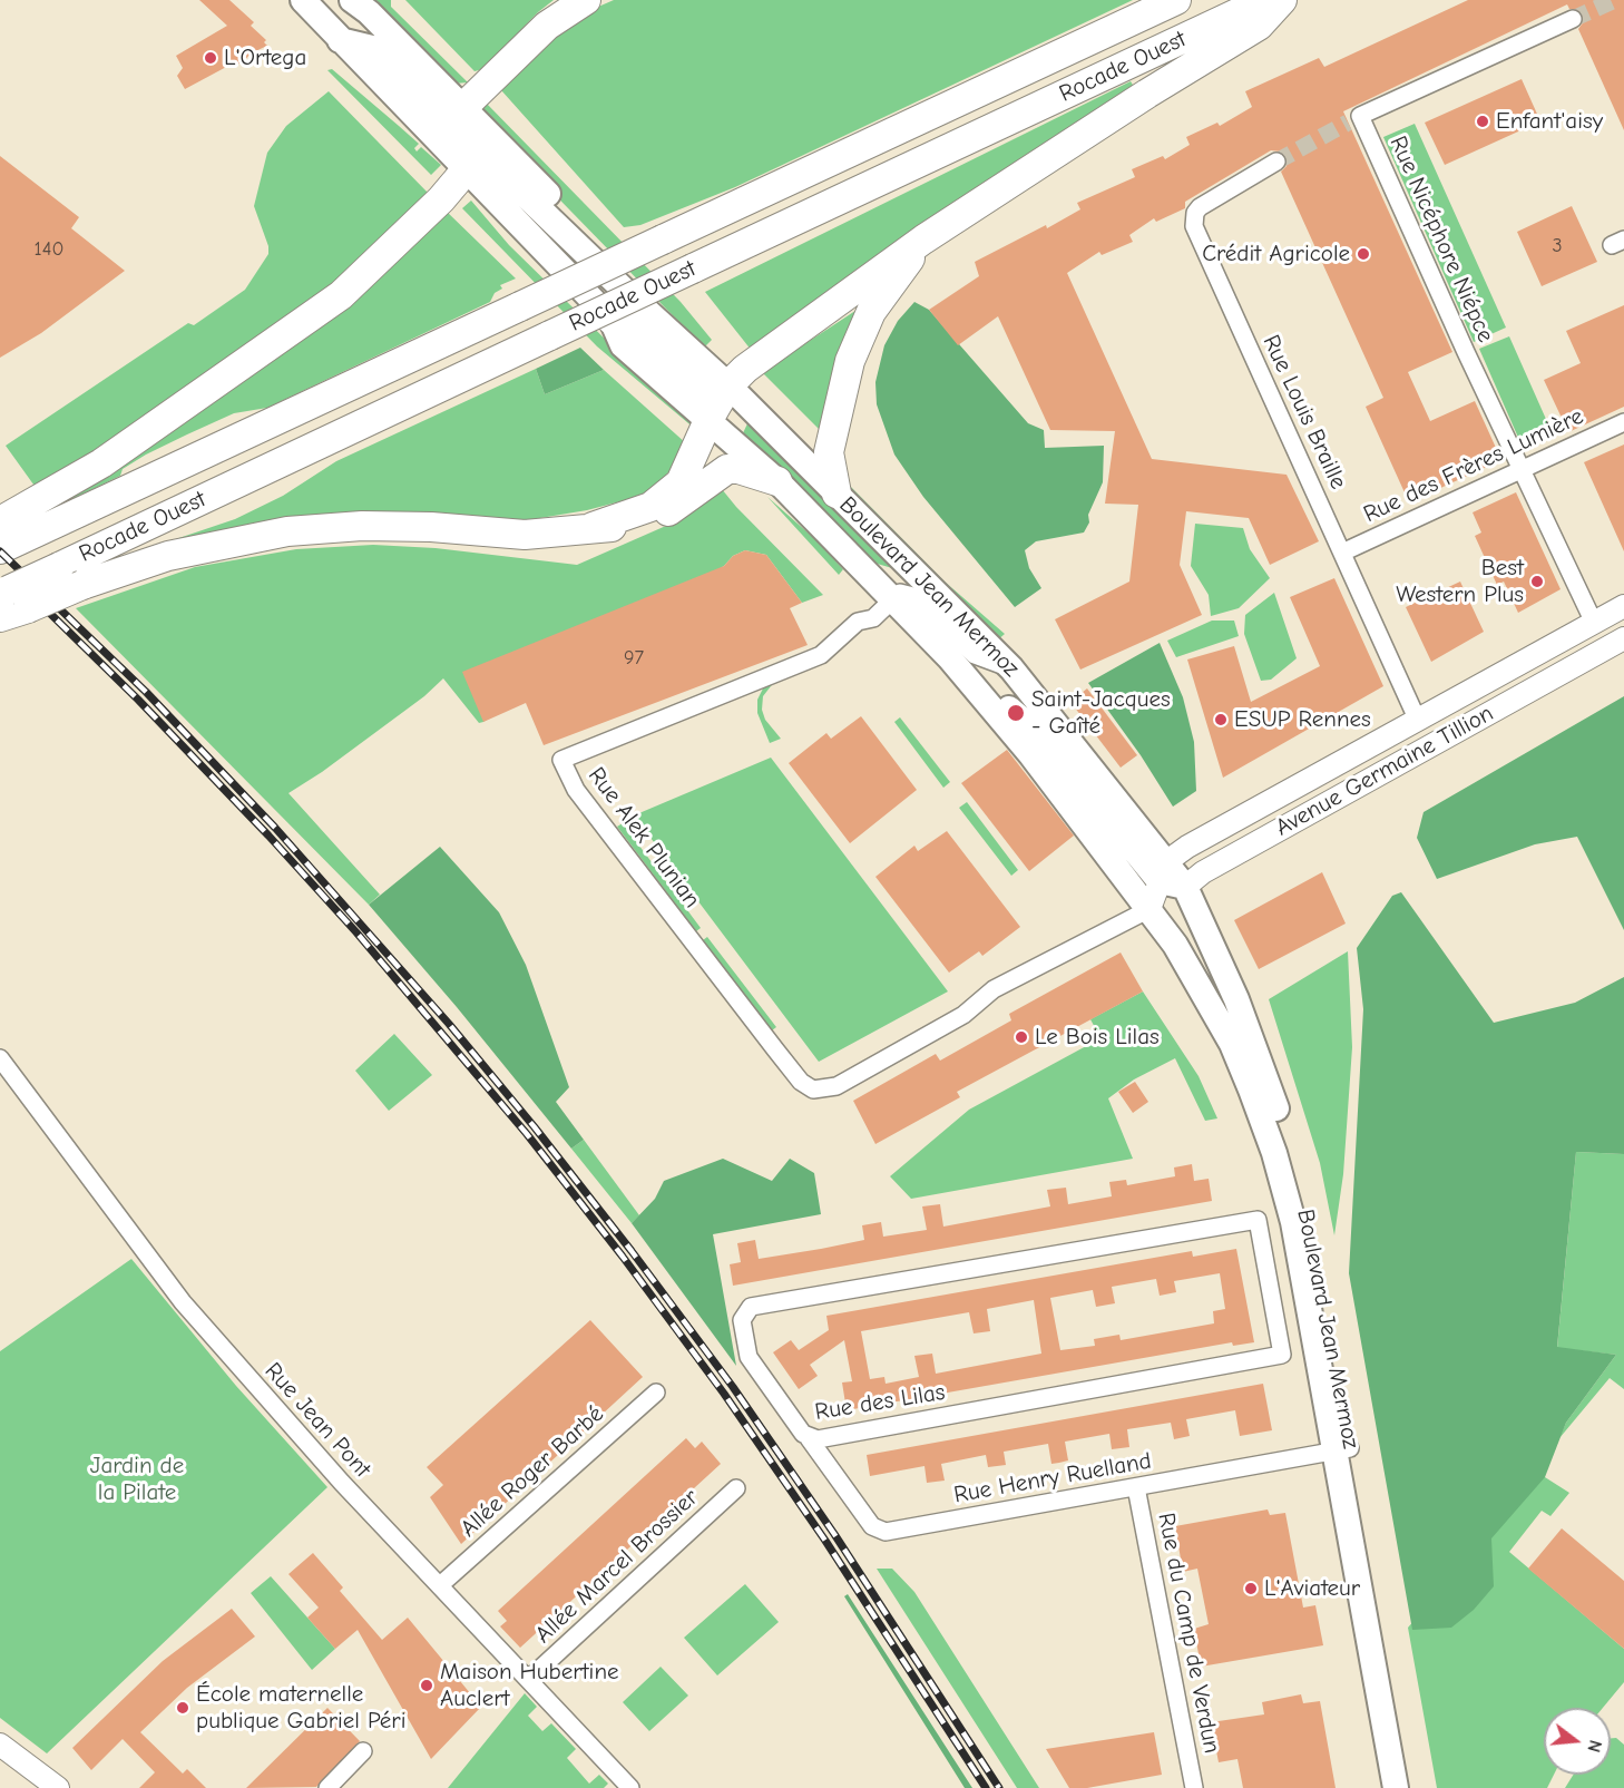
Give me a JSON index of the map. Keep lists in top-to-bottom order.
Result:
{
  "streets": {
    "highway": ["Rocade Ouest"],
    "main road": ["Boulevard Jean Mermoz", "Avenue Germaine Tillion"],
    "street": [
      "Rue Nicéphore Niépce",
      "Rue Louis Braille",
      "Rue des Frères Lumière",
      "Rue Alek Plunian",
      "Rue des Lilas",
      "Rue Jean Pont",
      "Allée Roger Barbé",
      "Rue Henry Ruelland",
      "Allée Marcel Brossier",
      "Rue du Camp de Verdun"
    ]
  },
  "crossings": [
    ["Rue Nicéphore Niépce", "Rue des Frères Lumière"],
    ["Rue Nicéphore Niépce", "Avenue Germaine Tillion"],
    ["Rue Louis Braille", "Rue des Frères Lumière"],
    ["Rue Louis Braille", "Avenue Germaine Tillion"],
    ["Boulevard Jean Mermoz", "Avenue Germaine Tillion"],
    ["Boulevard Jean Mermoz", "Rue Alek Plunian"],
    ["Boulevard Jean Mermoz", "Rue Henry Ruelland"],
    ["Avenue Germaine Tillion", "Rue Alek Plunian"],
    ["Rue des Lilas", "Rue Henry Ruelland"],
    ["Rue Jean Pont", "Allée Roger Barbé"],
    ["Rue Jean Pont", "Allée Marcel Brossier"],
    ["Rue Henry Ruelland", "Rue du Camp de Verdun"]
  ],
  "parks": ["Jardin de la Pilate"],
  "places": [
    "L'Ortega",
    "Enfant'aisy",
    "Crédit Agricole",
    "Best Western Plus",
    "Saint-Jacques - Gaîté",
    "ESUP Rennes",
    "Le Bois Lilas",
    "L'Aviateur",
    "Maison Hubertine Auclert",
    "École maternelle publique Gabriel Péri"
  ],
  "house_numbers": ["3", "140", "97"],
  "north": "right"
}
